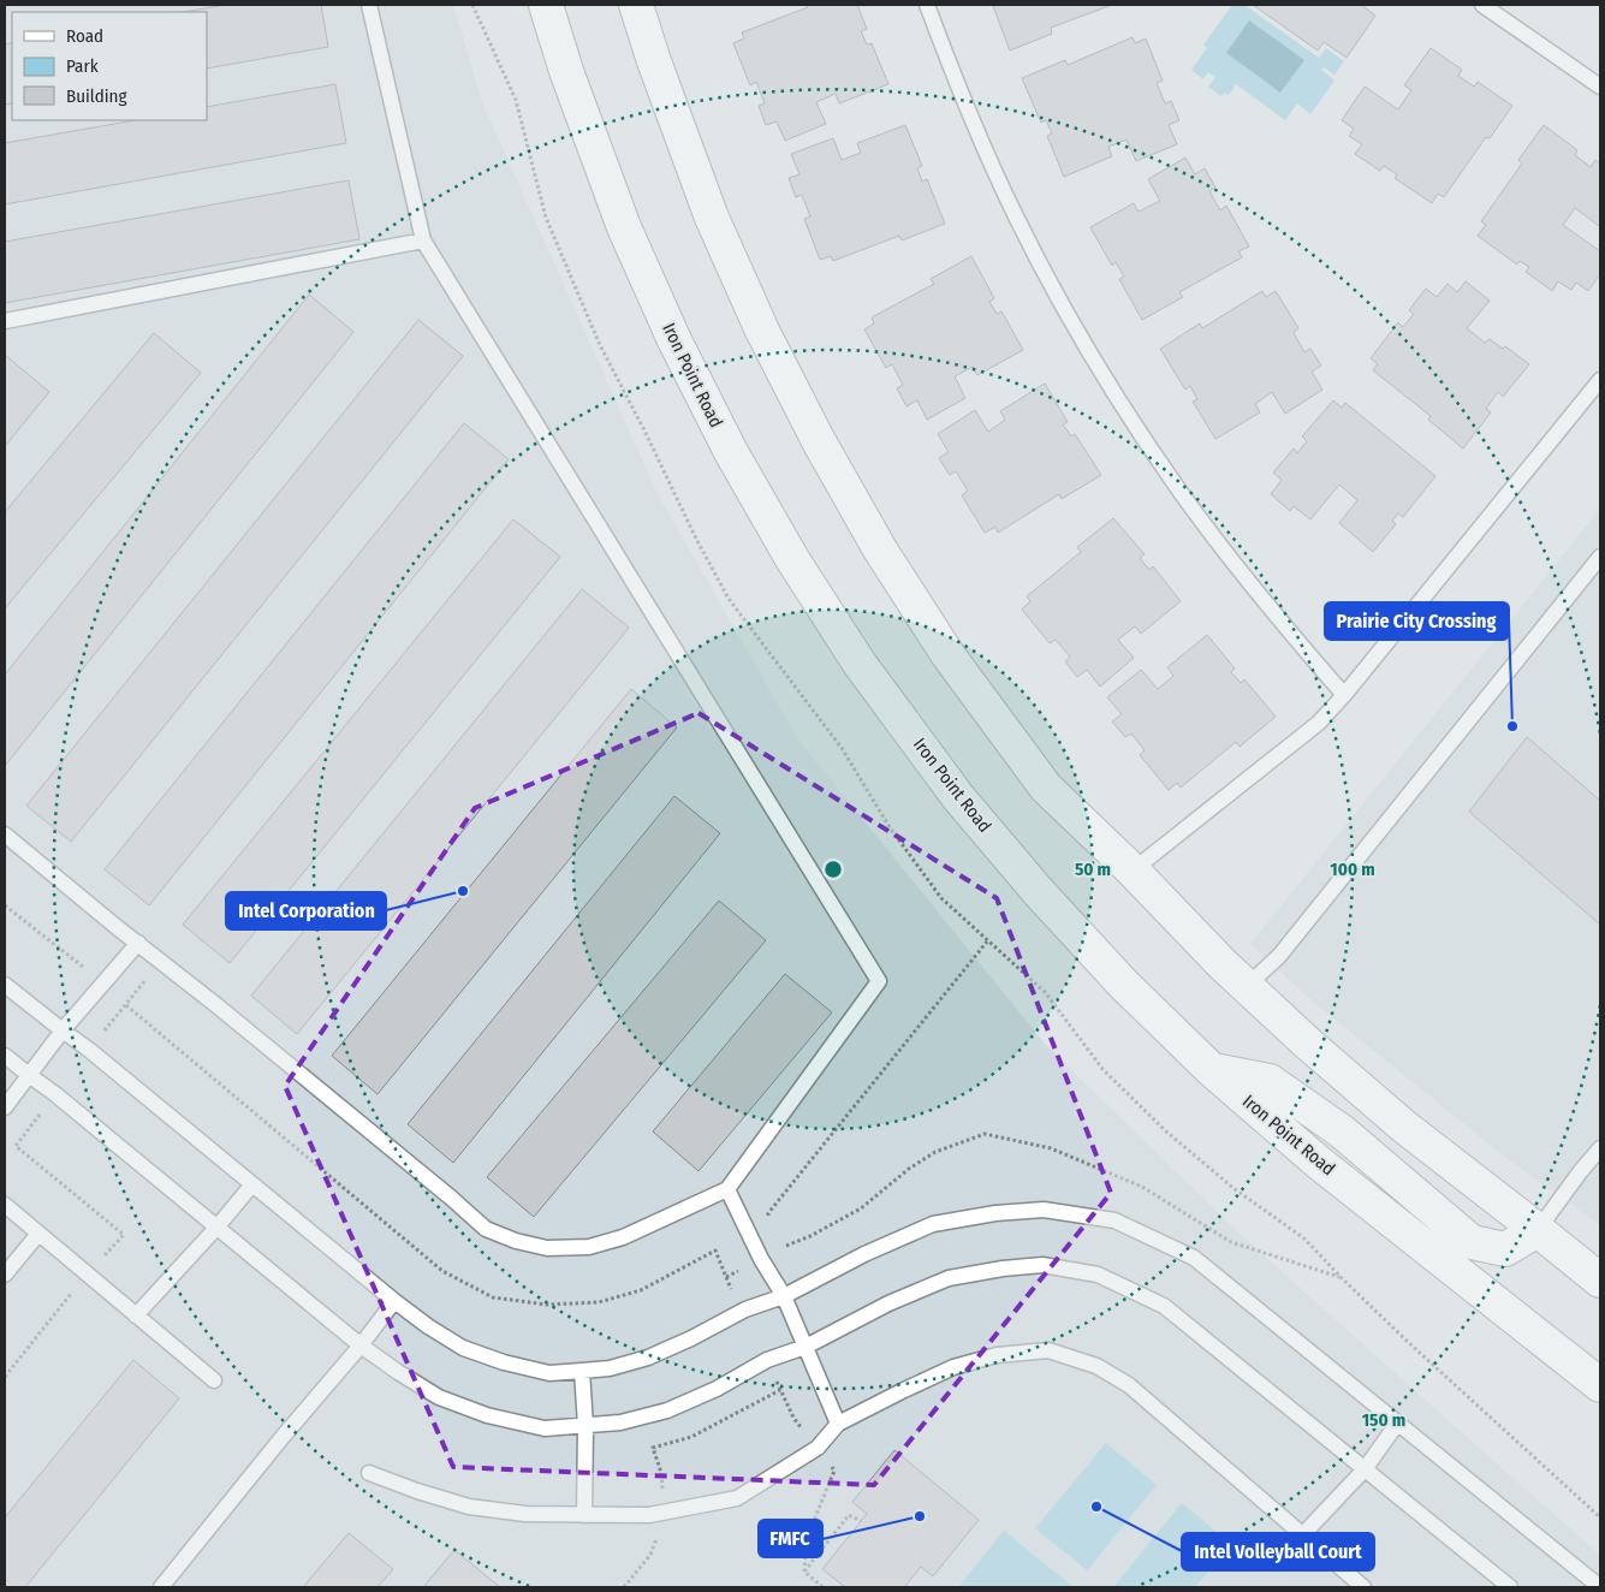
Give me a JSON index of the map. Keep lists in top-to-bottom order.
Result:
{
  "streets": {
    "main road": ["Iron Point Road"]
  },
  "places": [
    "Prairie City Crossing",
    "Intel Corporation",
    "Intel Volleyball Court",
    "FMFC"
  ],
  "legend": ["Road", "Park", "Building"],
  "rings": ["50 m", "100 m", "150 m"]
}
